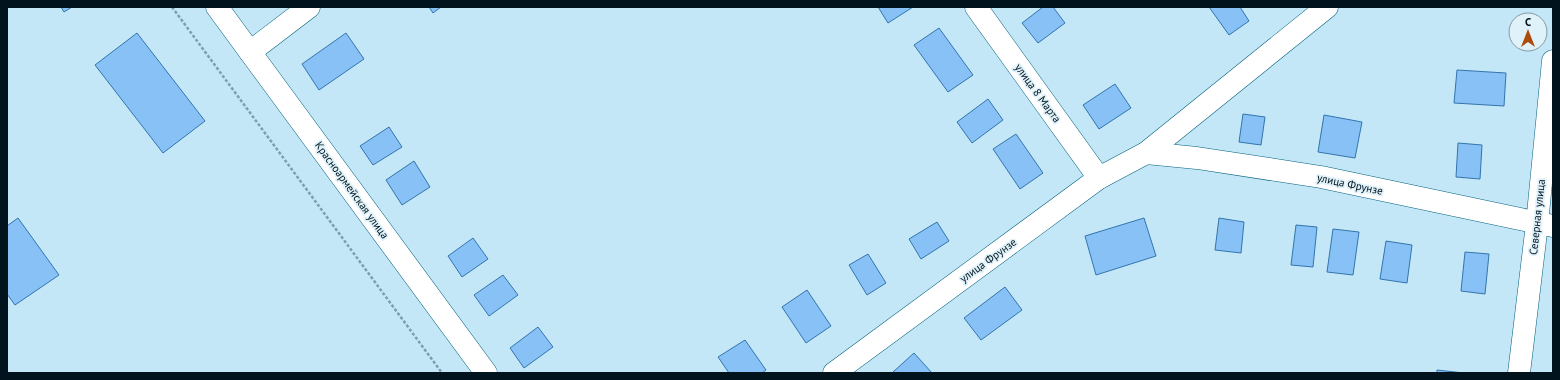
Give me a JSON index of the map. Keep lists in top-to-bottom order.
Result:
{
  "streets": {
    "street": [
      "улица 8 Марта",
      "улица Фрунзе",
      "Красноармейская улица",
      "Северная улица"
    ]
  },
  "crossings": [
    ["улица 8 Марта", "улица Фрунзе"],
    ["улица Фрунзе", "Северная улица"]
  ],
  "north": "top"
}
